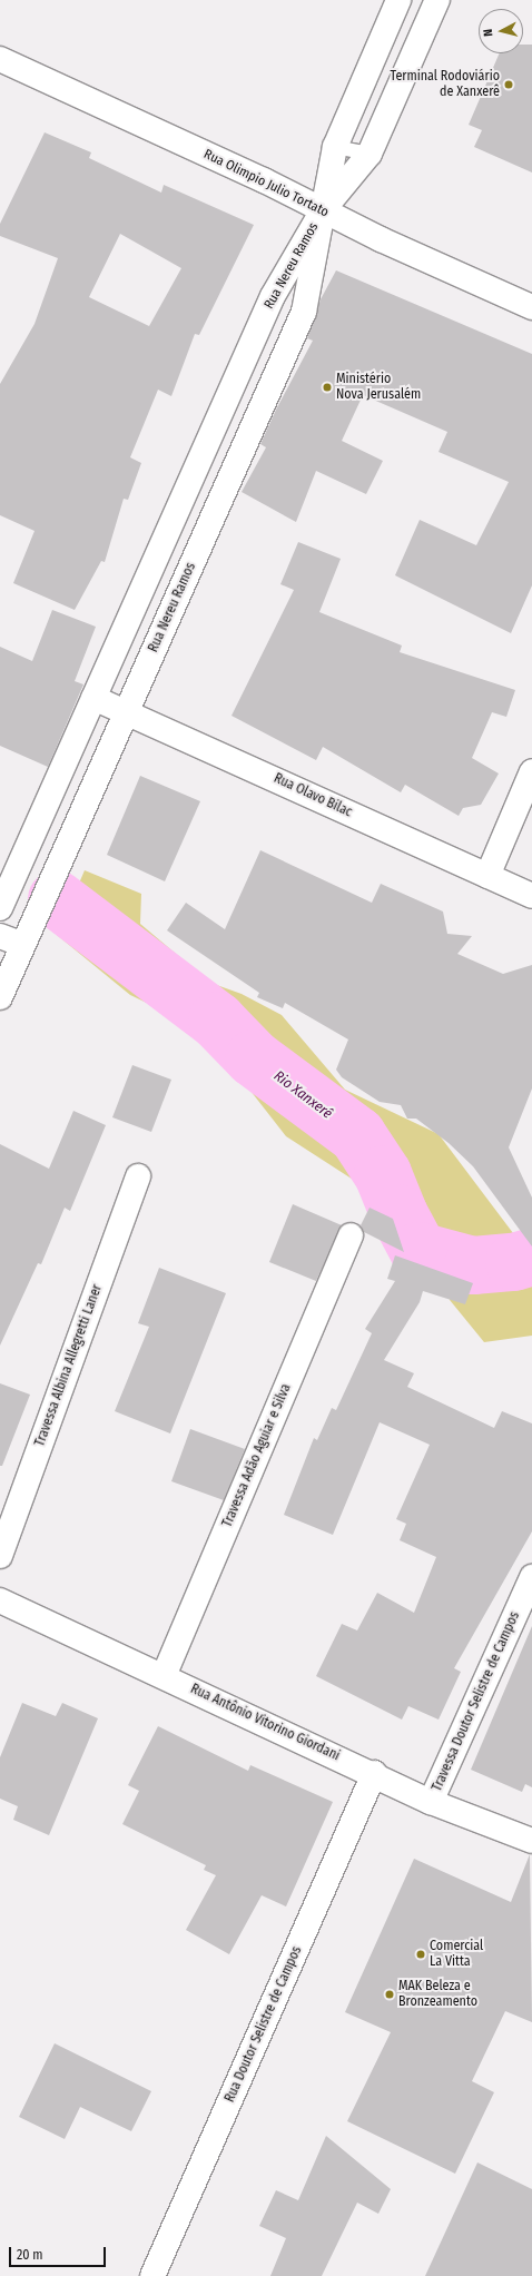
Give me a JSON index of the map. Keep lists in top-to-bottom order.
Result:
{
  "streets": {
    "street": [
      "Rua Olimpio Julio Tortato",
      "Rua Nereu Ramos",
      "Rua Olavo Bilac",
      "Travessa Albina Allegretti Laner",
      "Travessa Adão Aguiar e Silva",
      "Travessa Doutor Selistre de Campos",
      "Rua Antônio Vitorino Giordani",
      "Rua Doutor Selistre de Campos"
    ]
  },
  "crossings": [
    ["Rua Olimpio Julio Tortato", "Rua Nereu Ramos"],
    ["Rua Nereu Ramos", "Rua Olavo Bilac"],
    ["Travessa Adão Aguiar e Silva", "Rua Antônio Vitorino Giordani"],
    ["Travessa Doutor Selistre de Campos", "Rua Antônio Vitorino Giordani"],
    ["Rua Antônio Vitorino Giordani", "Rua Doutor Selistre de Campos"]
  ],
  "water": ["Rio Xanxerê"],
  "places": [
    "Terminal Rodoviário de Xanxerê",
    "Ministério Nova Jerusalém",
    "Comercial La Vitta",
    "MAK Beleza e Bronzeamento"
  ],
  "scale_bar": "20 m",
  "north": "left"
}
